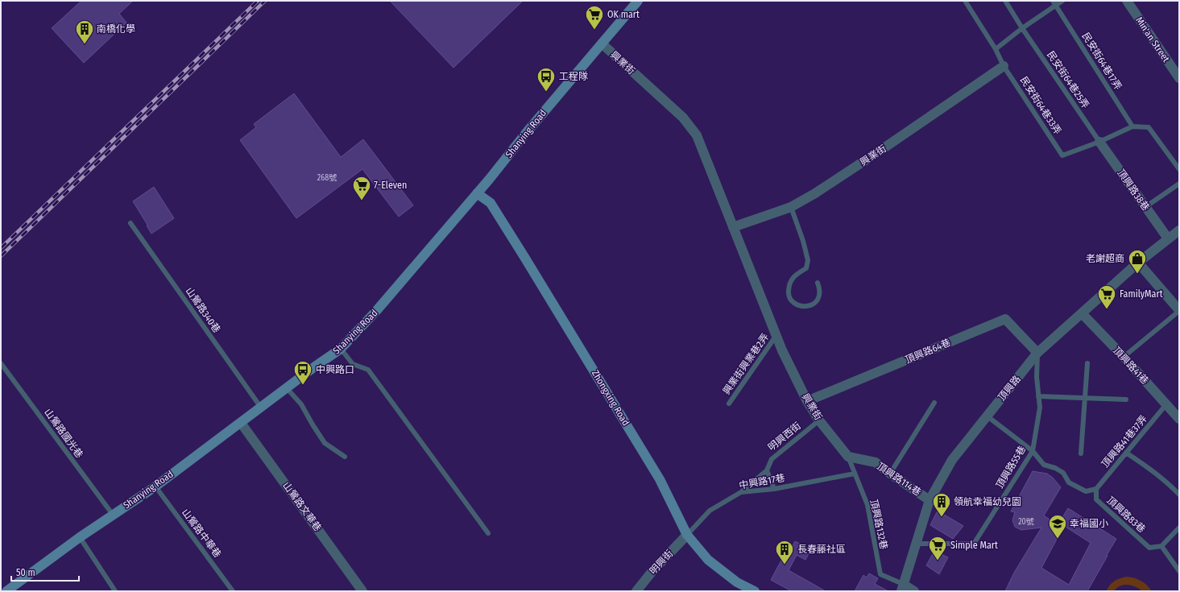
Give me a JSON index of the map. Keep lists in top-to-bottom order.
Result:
{
  "streets": {
    "street": [
      "Min'an Street",
      "興業街",
      "Shanying Road",
      "頂興路38巷",
      "頂興路64巷",
      "頂興路41巷",
      "頂興路",
      "Zhongxing Road",
      "頂興路114巷",
      "山鶯路文華巷",
      "明興街"
    ],
    "lane": [
      "民安街64巷17弄",
      "民安街64巷25弄",
      "民安街64巷33弄",
      "山鶯路340巷",
      "興業街興業巷2弄",
      "山鶯路國光巷",
      "明興西街",
      "頂興路41巷37弄",
      "頂興路55巷",
      "中興路17巷",
      "頂興路83巷",
      "頂興路132巷",
      "山鶯路中華巷"
    ]
  },
  "crossings": [
    ["興業街", "民安街64巷33弄"],
    ["興業街", "Shanying Road"],
    ["興業街", "頂興路64巷"],
    ["興業街", "興業街興業巷2弄"],
    ["興業街", "明興西街"],
    ["興業街", "頂興路114巷"],
    ["興業街", "頂興路132巷"],
    ["民安街64巷25弄", "民安街64巷33弄"],
    ["民安街64巷25弄", "頂興路38巷"],
    ["民安街64巷33弄", "頂興路38巷"],
    ["Shanying Road", "山鶯路340巷"],
    ["Shanying Road", "Zhongxing Road"],
    ["Shanying Road", "山鶯路國光巷"],
    ["Shanying Road", "山鶯路文華巷"],
    ["Shanying Road", "山鶯路中華巷"],
    ["頂興路38巷", "頂興路"],
    ["頂興路64巷", "頂興路"],
    ["頂興路64巷", "頂興路55巷"],
    ["頂興路41巷", "頂興路"],
    ["頂興路41巷", "頂興路41巷37弄"],
    ["頂興路", "頂興路55巷"],
    ["頂興路", "頂興路114巷"],
    ["頂興路", "頂興路132巷"],
    ["Zhongxing Road", "中興路17巷"],
    ["Zhongxing Road", "明興街"],
    ["頂興路41巷37弄", "頂興路83巷"],
    ["頂興路114巷", "頂興路132巷"],
    ["中興路17巷", "頂興路132巷"],
    ["中興路17巷", "明興街"]
  ],
  "places": {
    "supermarket": [
      "OK mart",
      "7-Eleven",
      "FamilyMart",
      "Simple Mart"
    ],
    "building": ["南橋化學", "領航幸福幼兒園", "長春藤社區"],
    "bus stop": ["工程隊", "中興路口"],
    "shop": ["老謝超商"],
    "school or university": ["幸福國小"]
  },
  "house_numbers": ["268號", "20號"],
  "scale_bar": "50 m"
}
